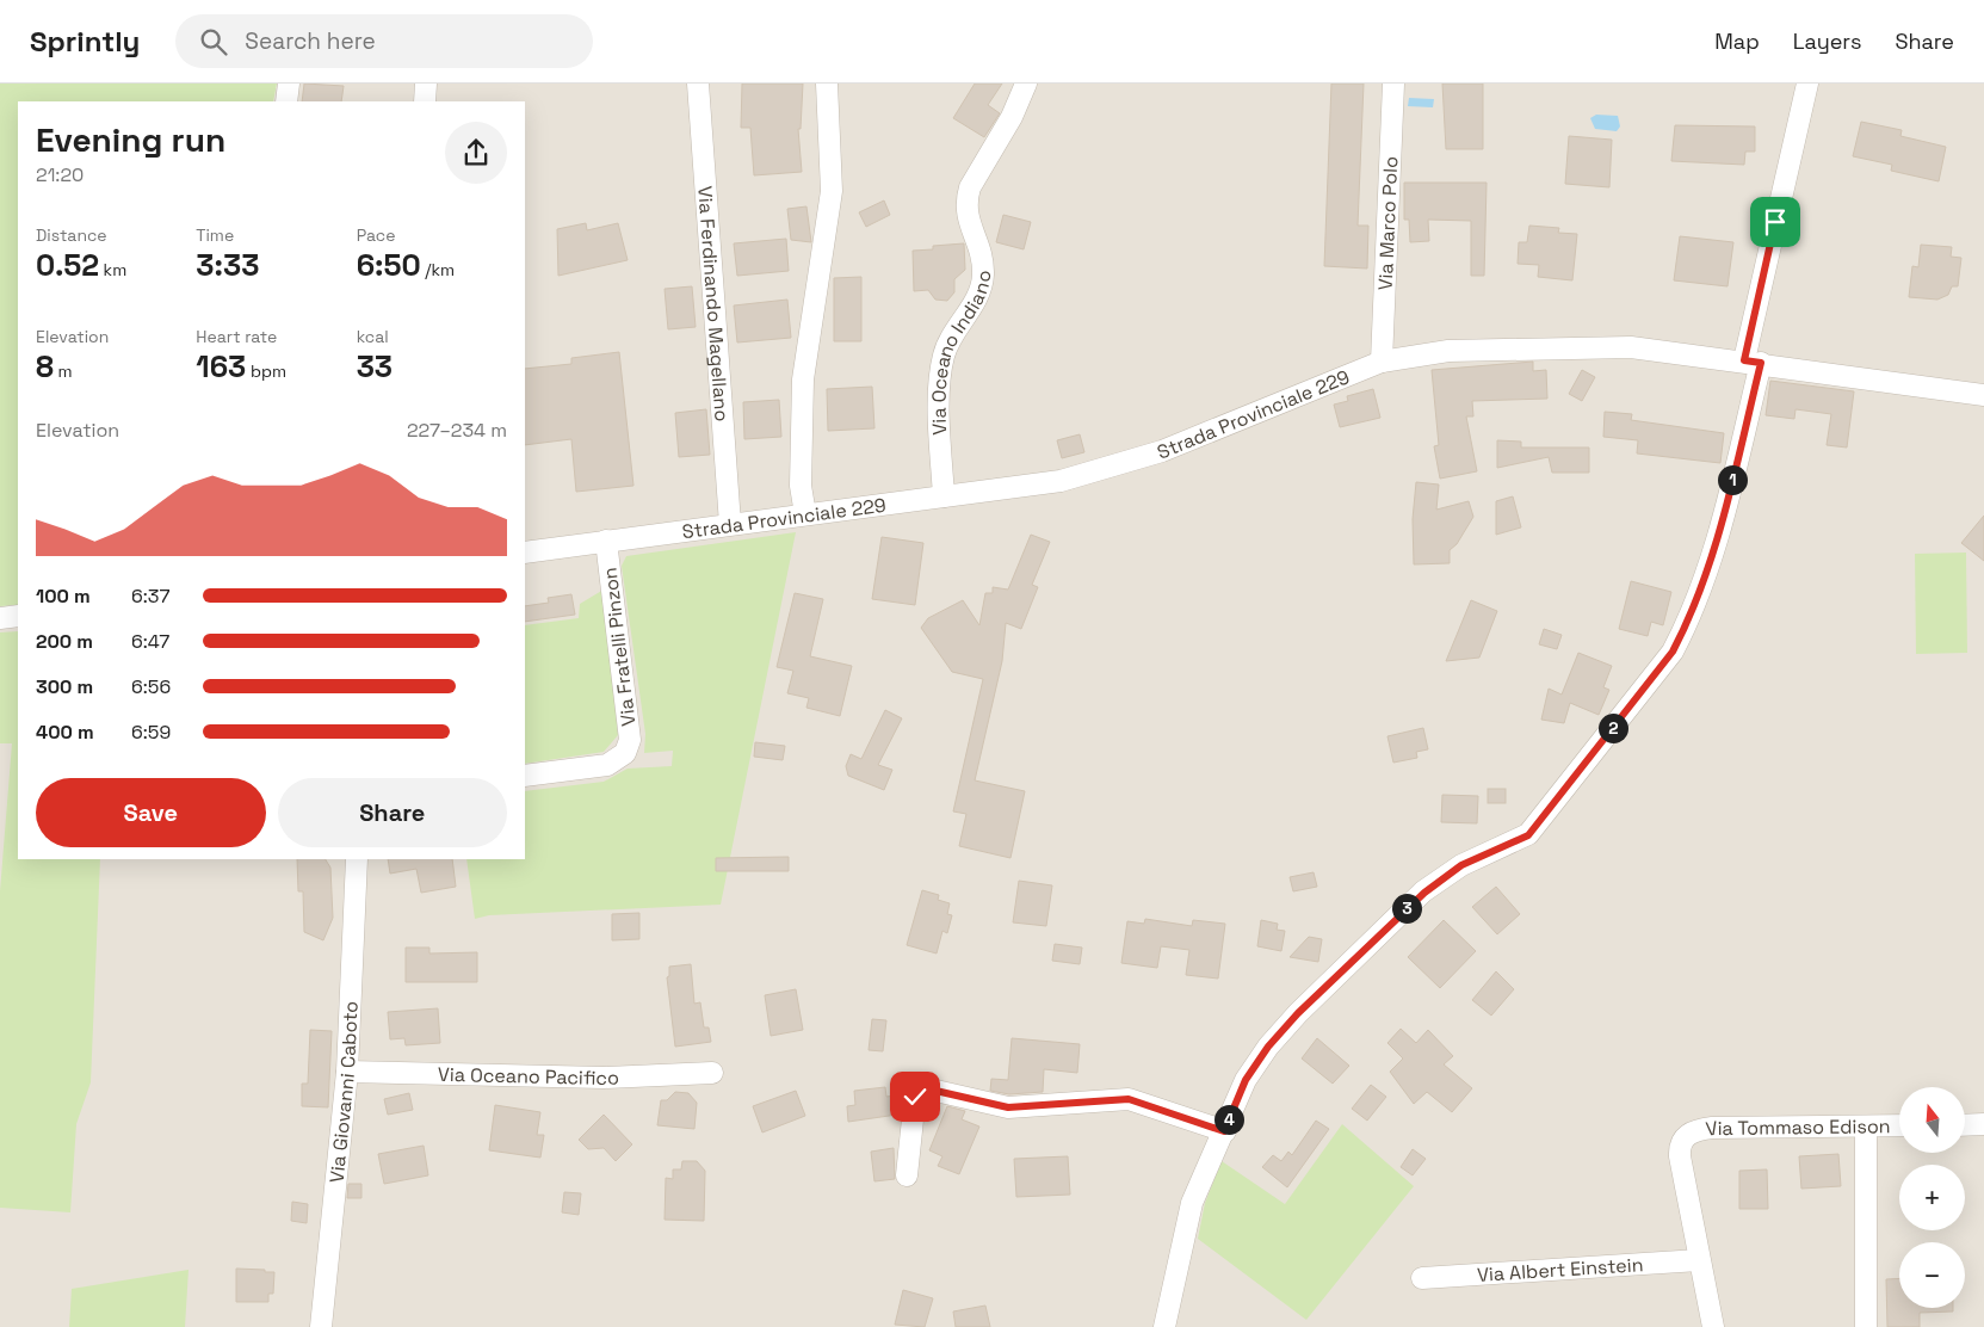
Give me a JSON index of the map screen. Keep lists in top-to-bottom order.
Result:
{
  "streets": {
    "street": [
      "Via Marco Polo",
      "Via Ferdinando Magellano",
      "Via Oceano Indiano",
      "Strada Provinciale 229",
      "Via Fratelli Pinzon",
      "Via Oceano Pacifico",
      "Via Giovanni Caboto",
      "Via Tommaso Edison",
      "Via Albert Einstein"
    ]
  },
  "crossings": [
    ["Via Marco Polo", "Strada Provinciale 229"],
    ["Via Ferdinando Magellano", "Strada Provinciale 229"],
    ["Via Oceano Indiano", "Strada Provinciale 229"],
    ["Strada Provinciale 229", "Via Fratelli Pinzon"],
    ["Via Oceano Pacifico", "Via Giovanni Caboto"],
    ["Via Tommaso Edison", "Via Albert Einstein"]
  ],
  "north": "top",
  "page": {
    "header": "Sprintly",
    "search": "Search here",
    "nav": ["Map", "Layers", "Share"],
    "heading": ["Evening run", "21:20"],
    "stats": [
      ["Distance", "0.52 km"],
      ["Time", "3:33"],
      ["Pace", "6:50 /km"],
      ["Elevation", "8 m"],
      ["Heart rate", "163 bpm"],
      ["kcal", "33"]
    ],
    "chart": ["Elevation", "227–234 m"],
    "pins": [
      "1",
      "2",
      "3",
      "4"
    ],
    "list": [
      {
        "name": "100 m",
        "note": "6:37"
      },
      {
        "name": "200 m",
        "note": "6:47"
      },
      {
        "name": "300 m",
        "note": "6:56"
      },
      {
        "name": "400 m",
        "note": "6:59"
      }
    ],
    "buttons": ["Save", "Share"],
    "map_buttons": ["+", "−"]
  }
}
